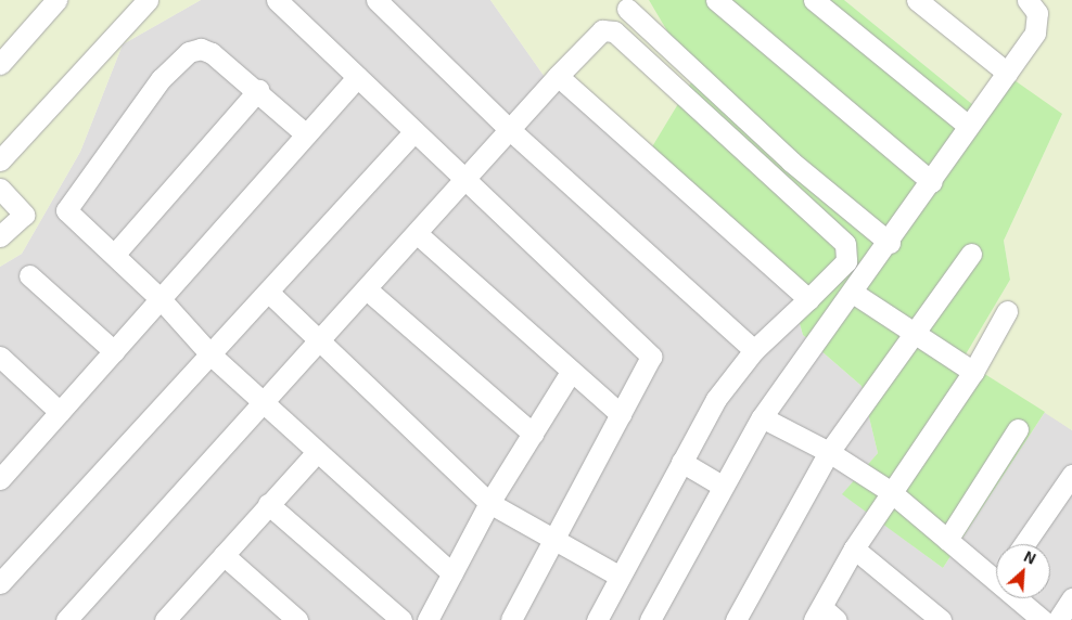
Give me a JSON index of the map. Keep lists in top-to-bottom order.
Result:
{
  "north": "top right"
}
